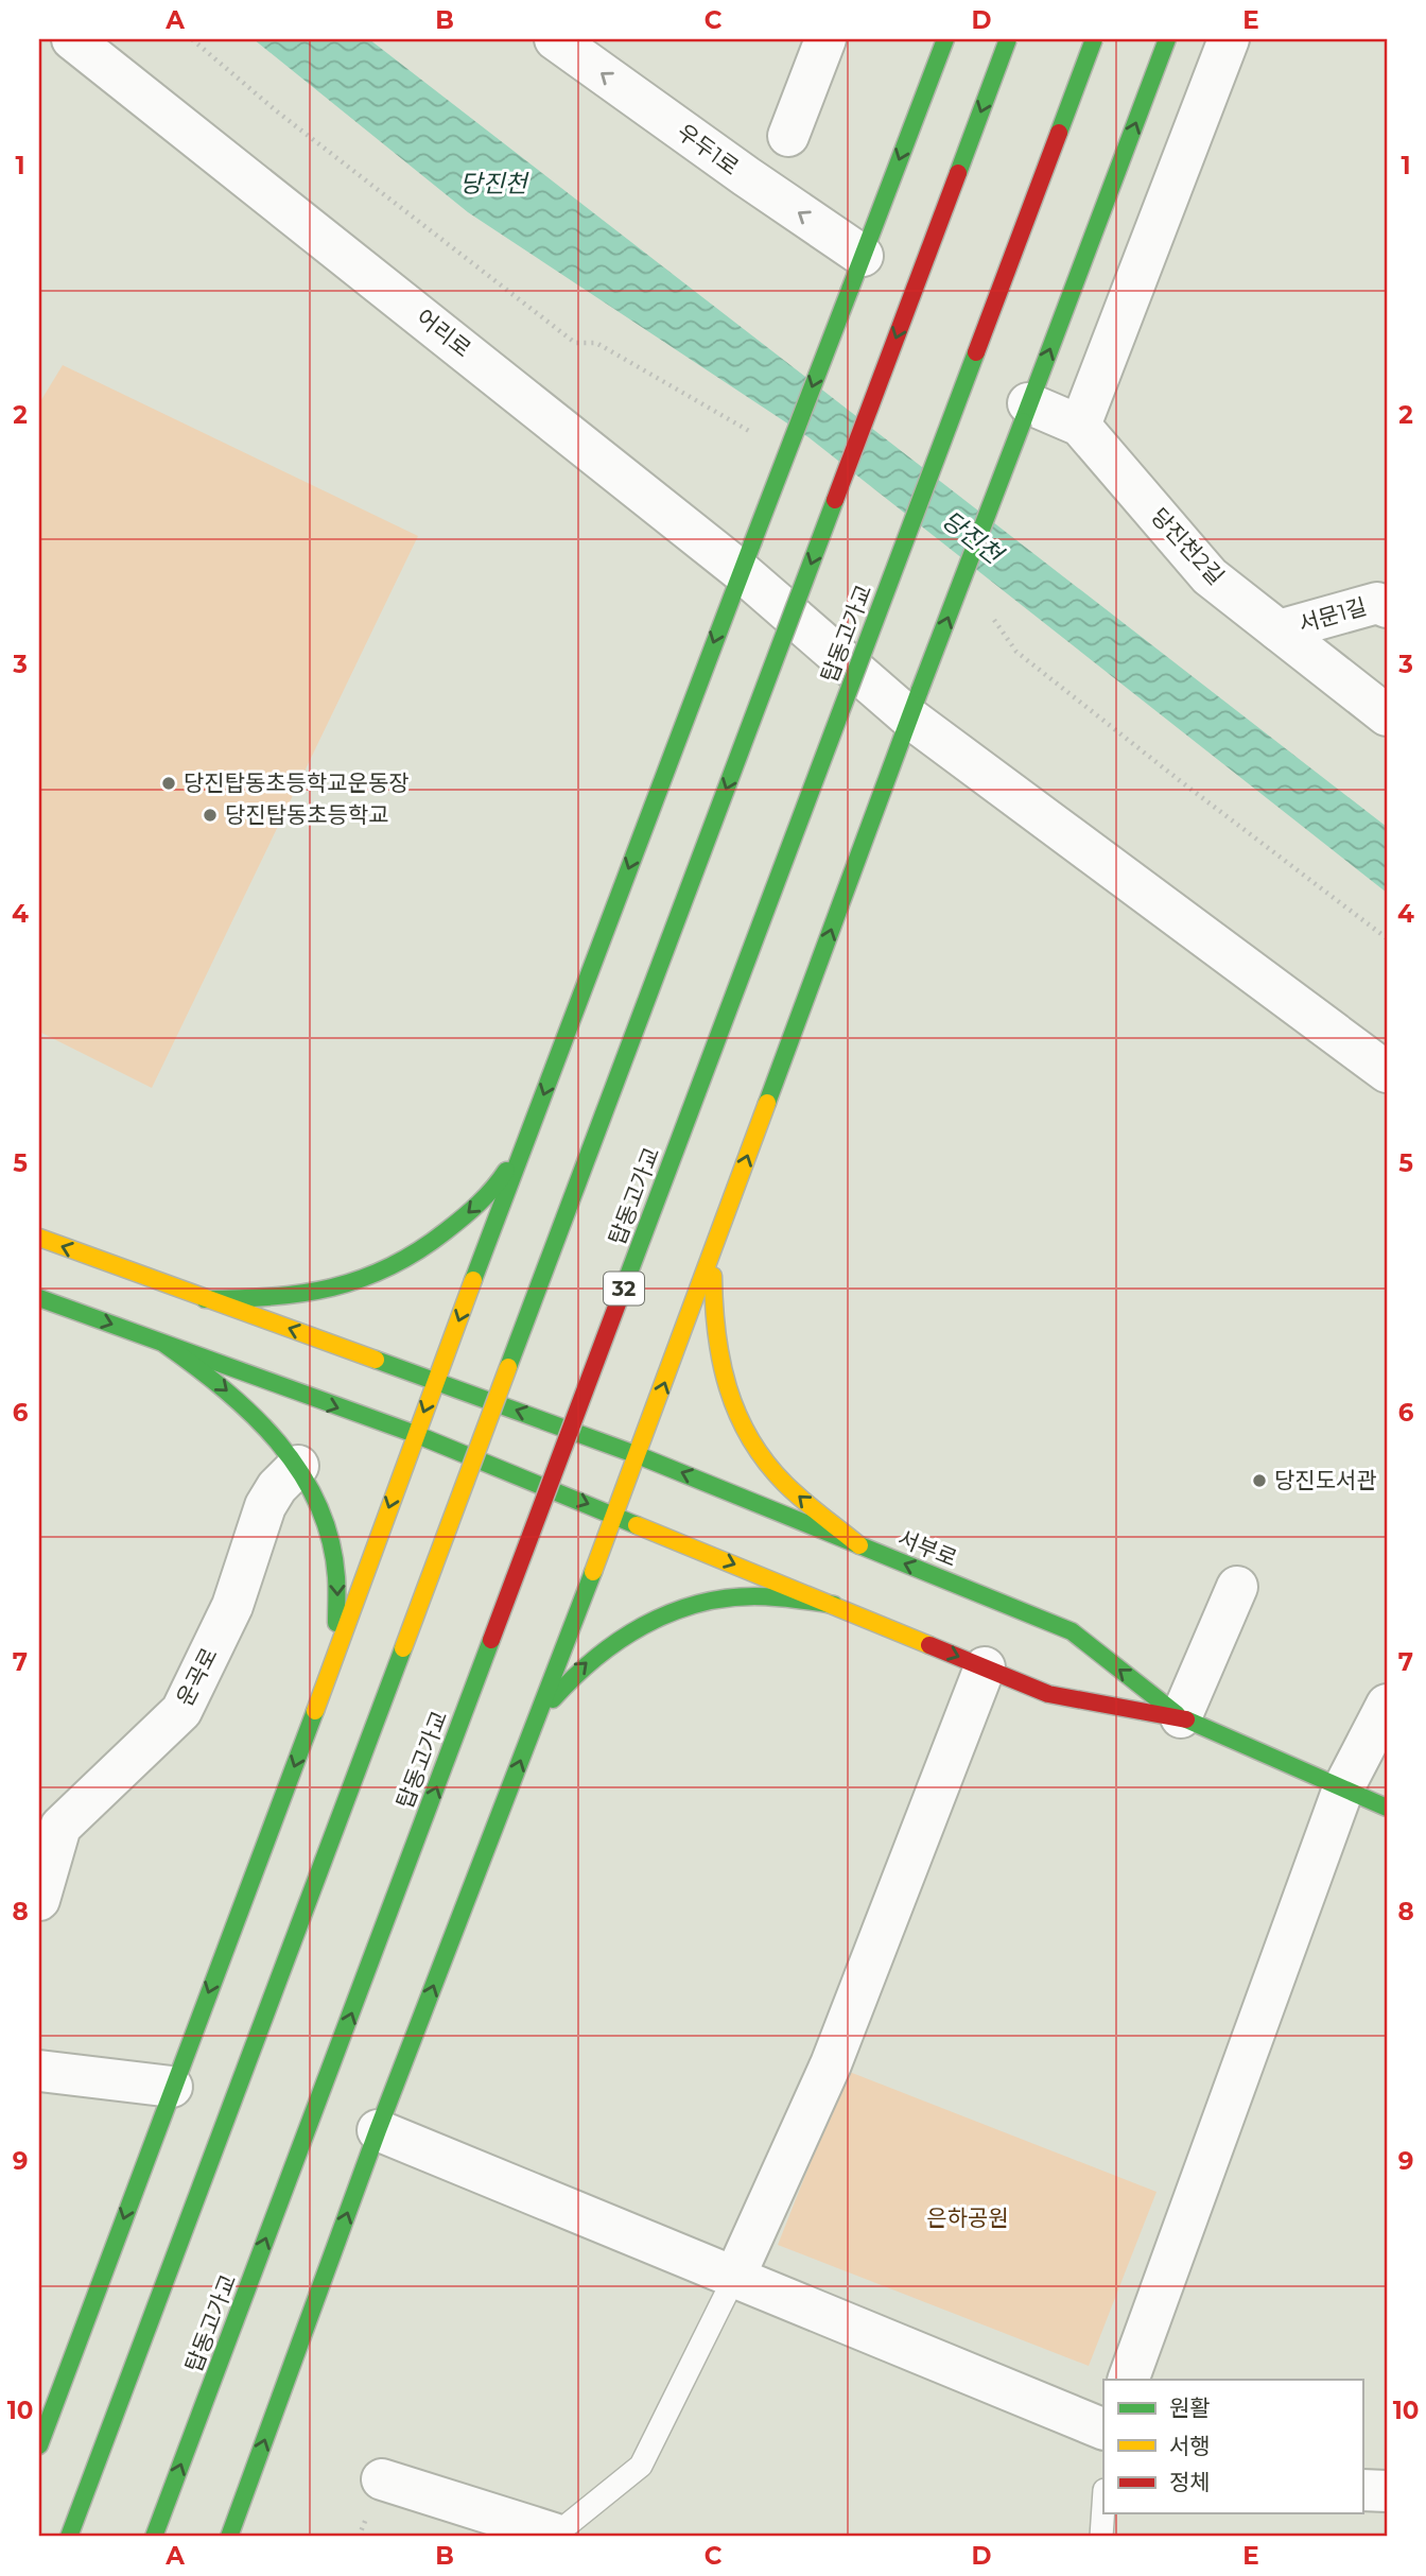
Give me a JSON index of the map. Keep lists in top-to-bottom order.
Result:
{
  "streets": {
    "main road": ["탑동고가교", "32", "서부로"],
    "street": [
      "우두1로",
      "어리로",
      "당진천2길",
      "서문1길",
      "운곡로"
    ]
  },
  "crossings": [
    ["당진천2길", "서문1길"]
  ],
  "one_way": ["우두1로"],
  "water": ["당진천"],
  "parks": ["은하공원"],
  "places": ["당진탑동초등학교운동장", "당진탑동초등학교", "당진도서관"],
  "legend": ["원활", "서행", "정체"],
  "grid": {
    "columns": [
      "A",
      "B",
      "C",
      "D",
      "E"
    ],
    "rows": [
      "1",
      "2",
      "3",
      "4",
      "5",
      "6",
      "7",
      "8",
      "9",
      "10"
    ]
  }
}
